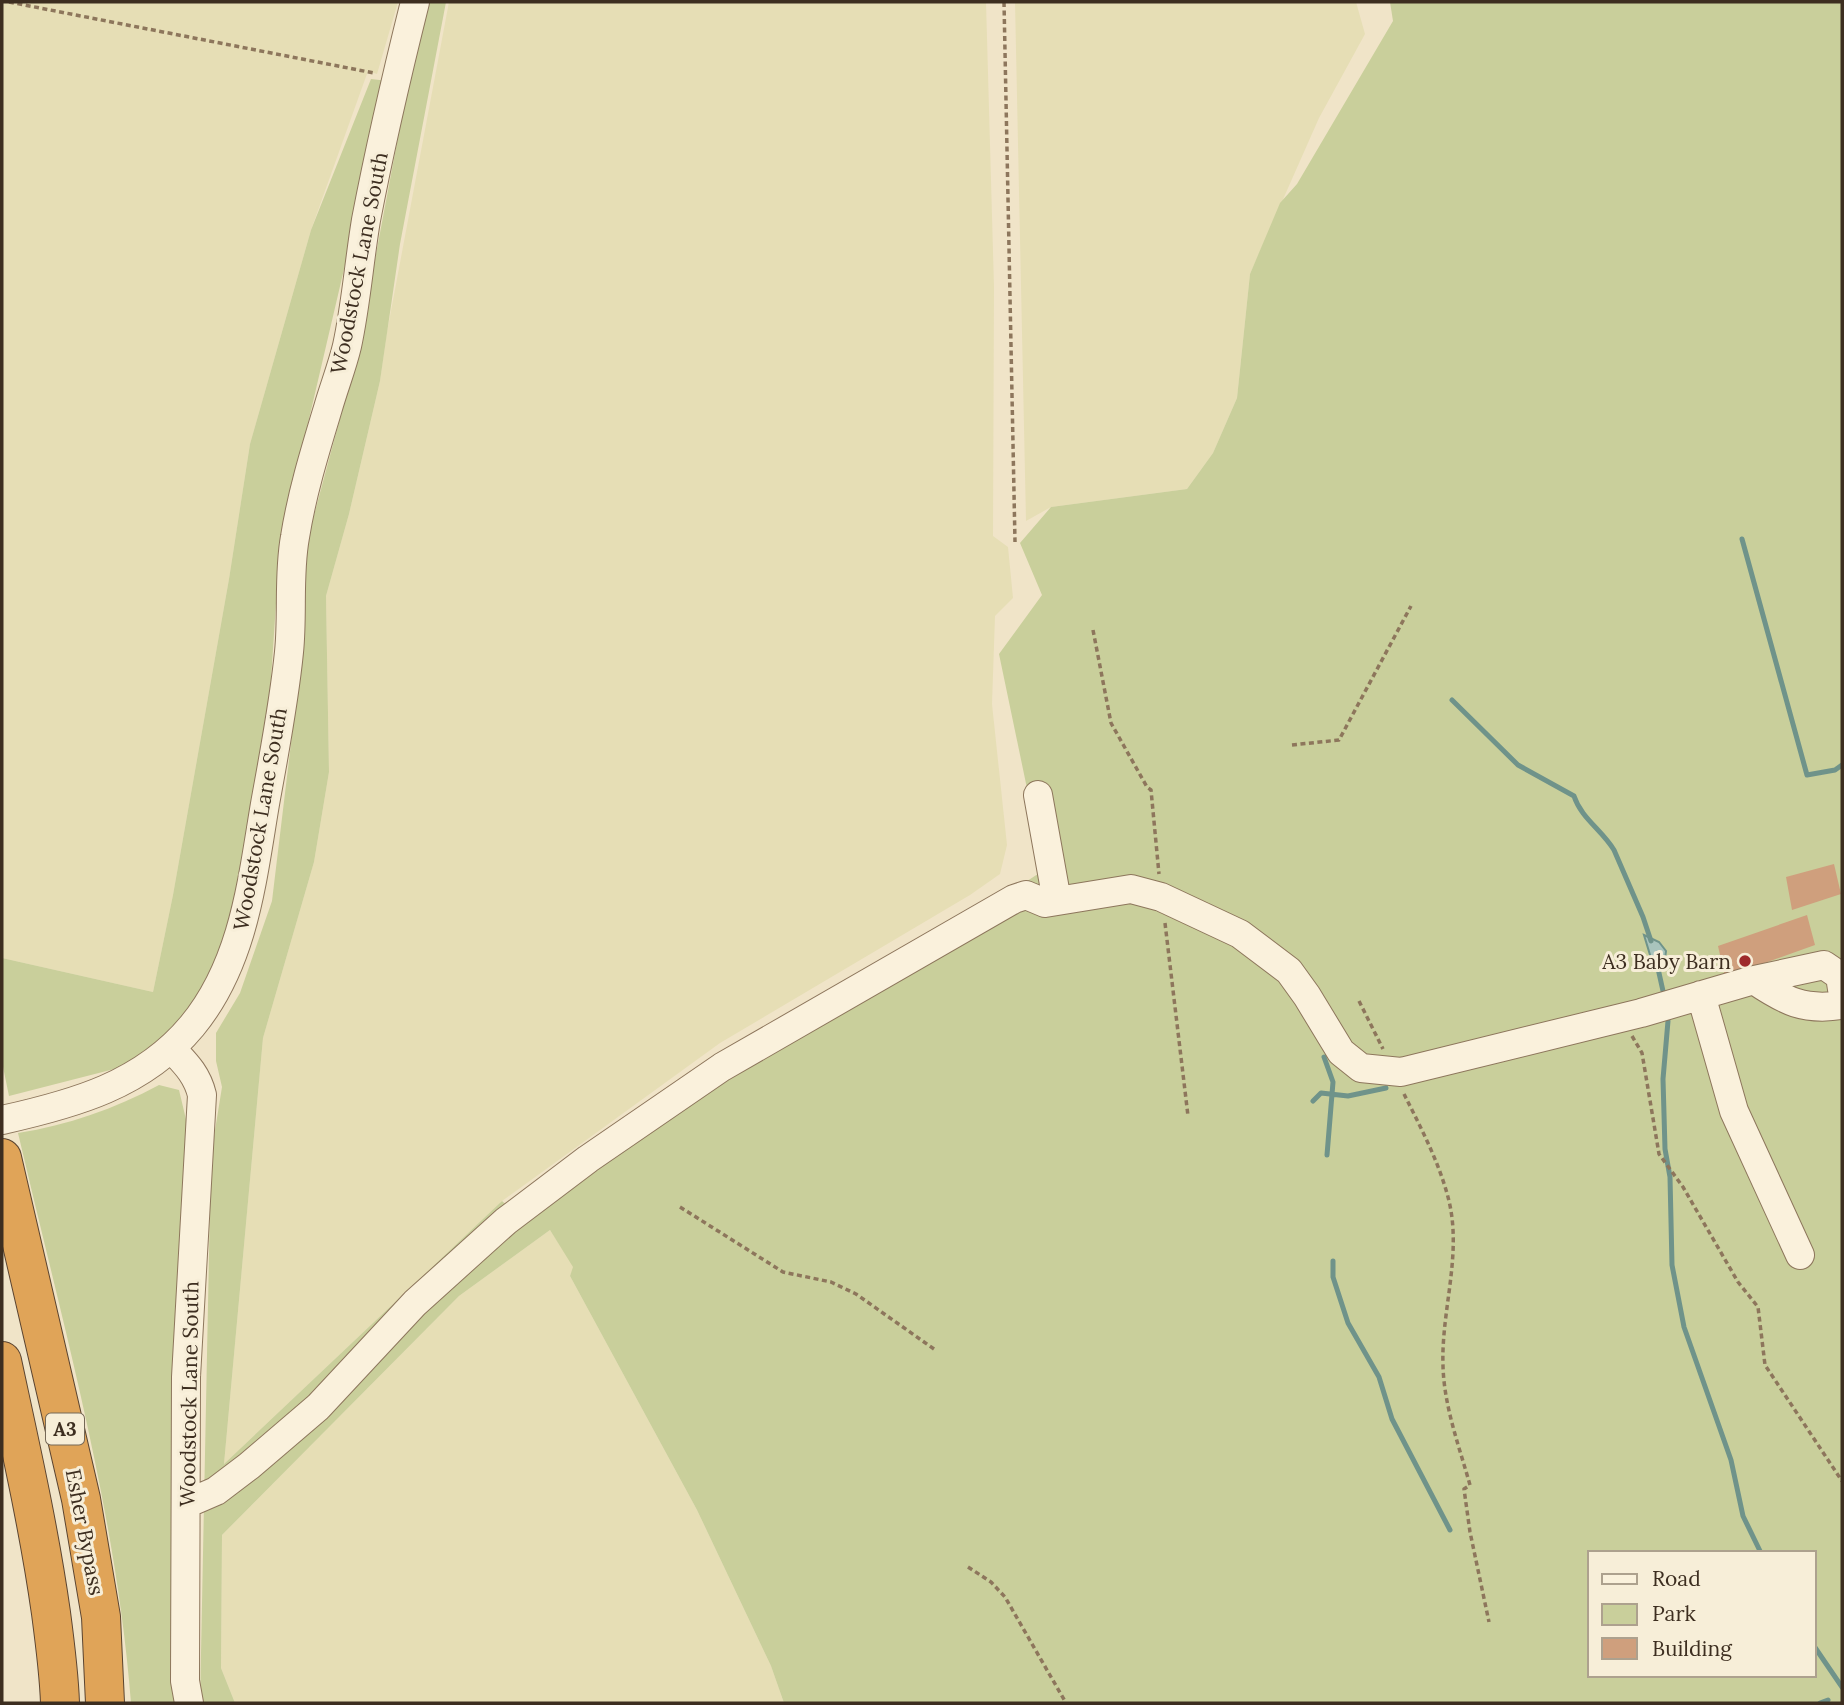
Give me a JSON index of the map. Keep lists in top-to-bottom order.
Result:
{
  "streets": {
    "highway": ["A3", "Esher Bypass"],
    "street": ["Woodstock Lane South"]
  },
  "places": ["A3 Baby Barn"],
  "legend": ["Road", "Park", "Building"]
}
